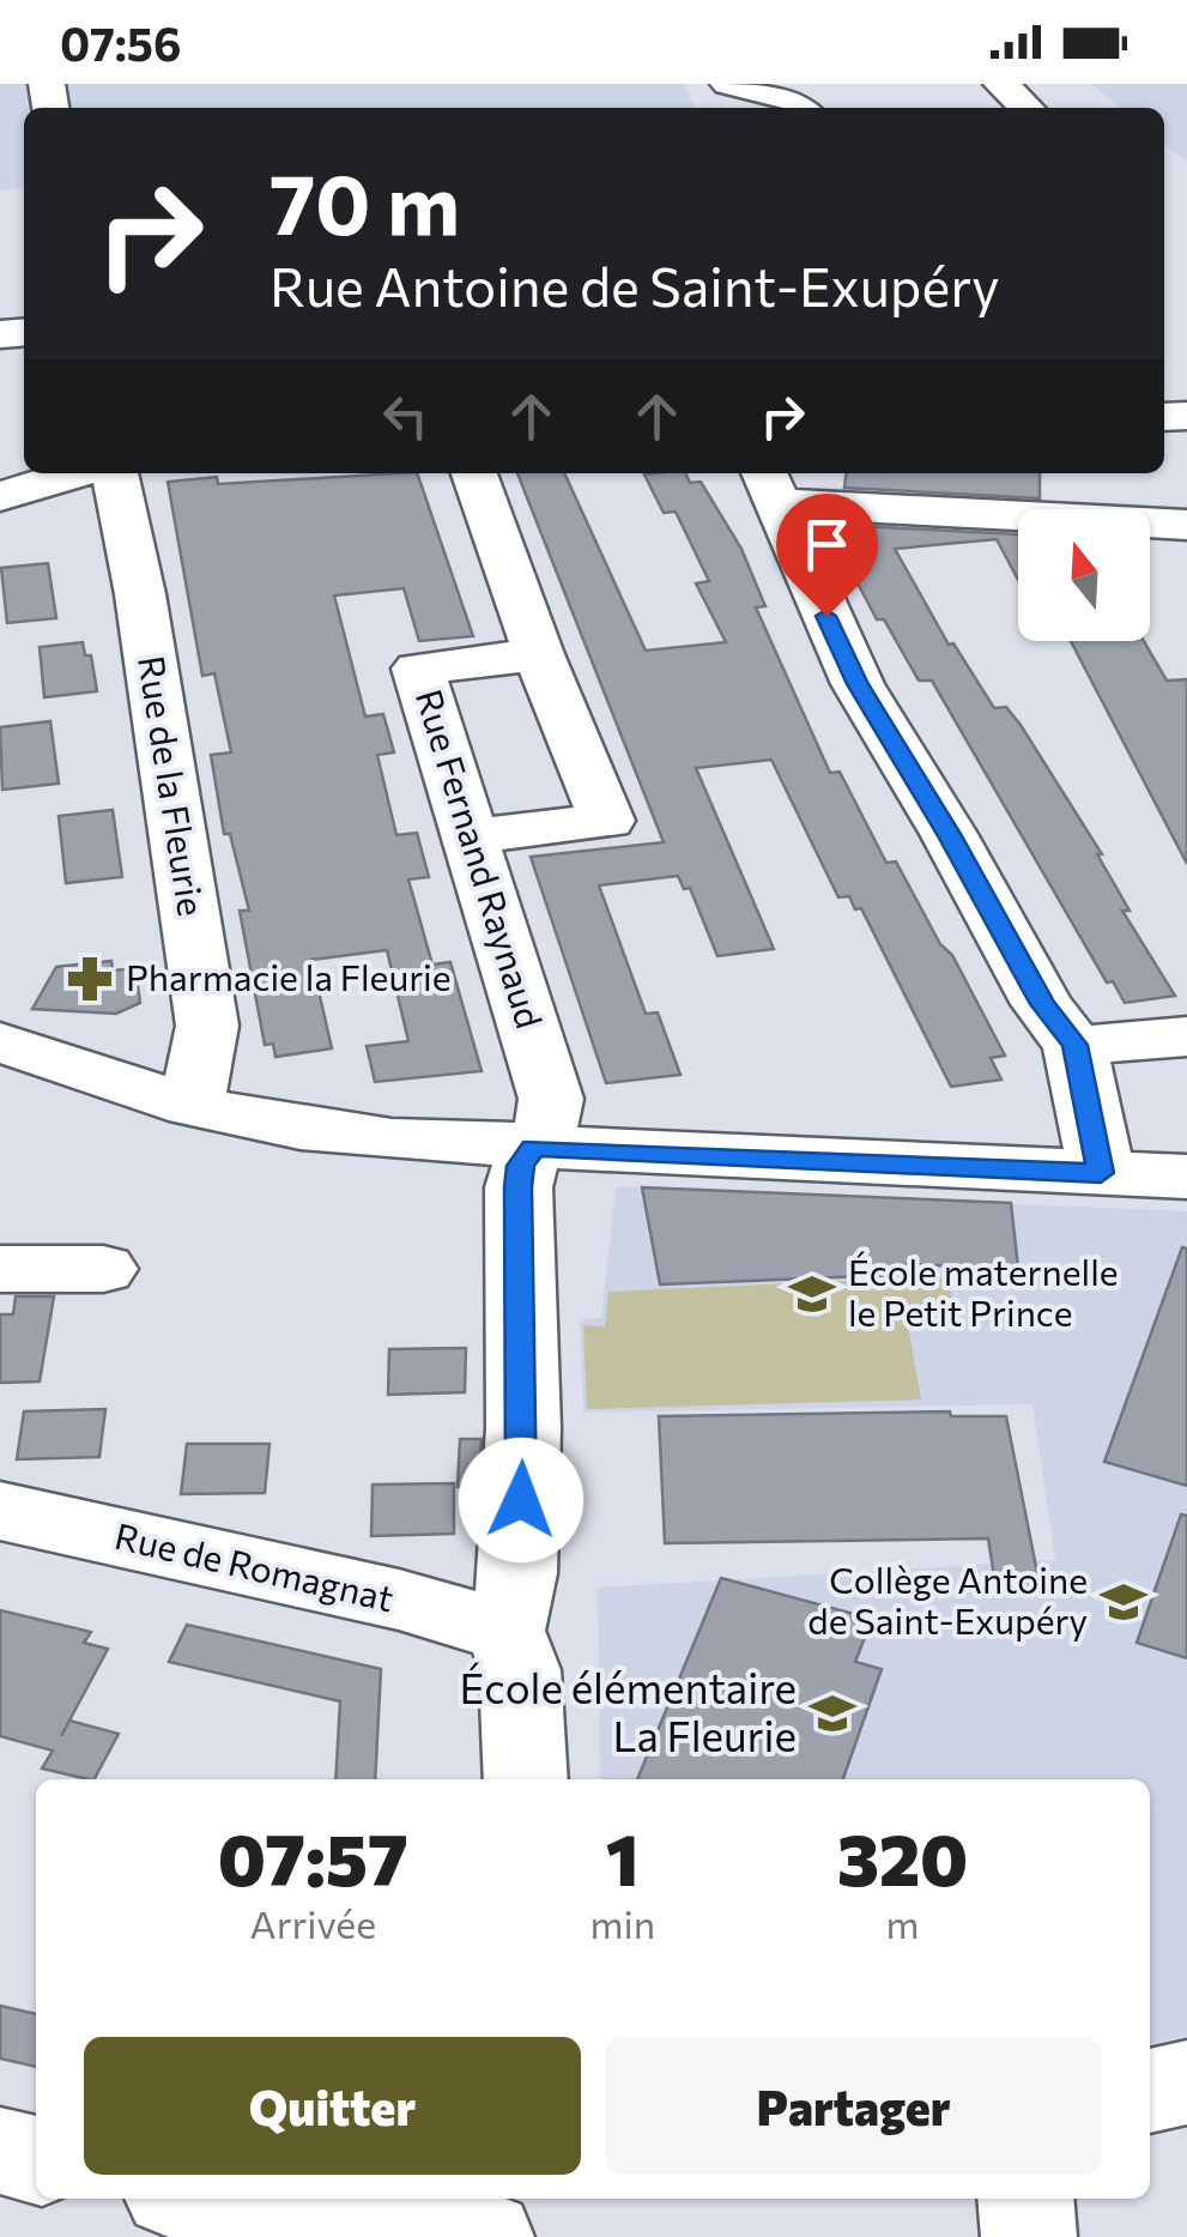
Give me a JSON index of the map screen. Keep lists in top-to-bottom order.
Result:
{
  "streets": {
    "street": ["Rue de la Fleurie", "Rue Fernand Raynaud", "Rue de Romagnat"]
  },
  "crossings": [
    ["Rue Fernand Raynaud", "Rue de Romagnat"]
  ],
  "places": {
    "pharmacy": ["Pharmacie la Fleurie"],
    "school or university": ["École maternelle le Petit Prince", "Collège Antoine de Saint-Exupéry", "École élémentaire La Fleurie"]
  },
  "north": "top",
  "page": {
    "status": "07:56",
    "turn": ["70 m", "Rue Antoine de Saint-Exupéry"],
    "eta": [
      "07:57",
      "Arrivée",
      "1",
      "min",
      "320",
      "m"
    ],
    "buttons": ["Quitter", "Partager"]
  }
}
